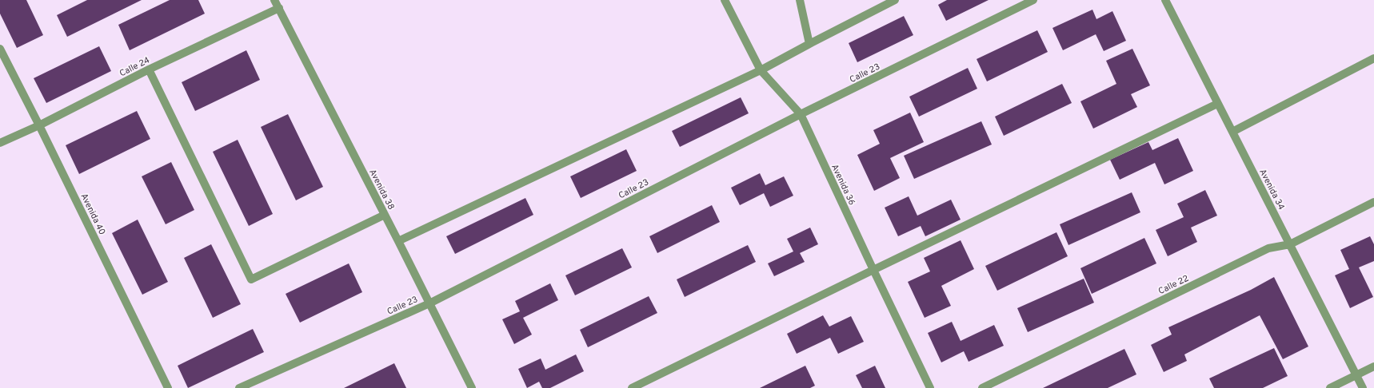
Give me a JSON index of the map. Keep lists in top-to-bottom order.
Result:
{
  "streets": {
    "street": [
      "Calle 24",
      "Calle 23",
      "Avenida 36",
      "Avenida 38",
      "Avenida 34",
      "Avenida 40",
      "Calle 22"
    ]
  },
  "crossings": [
    ["Calle 24", "Avenida 38"],
    ["Calle 24", "Avenida 40"],
    ["Calle 23", "Avenida 36"],
    ["Calle 23", "Avenida 38"],
    ["Avenida 34", "Calle 22"]
  ]
}
